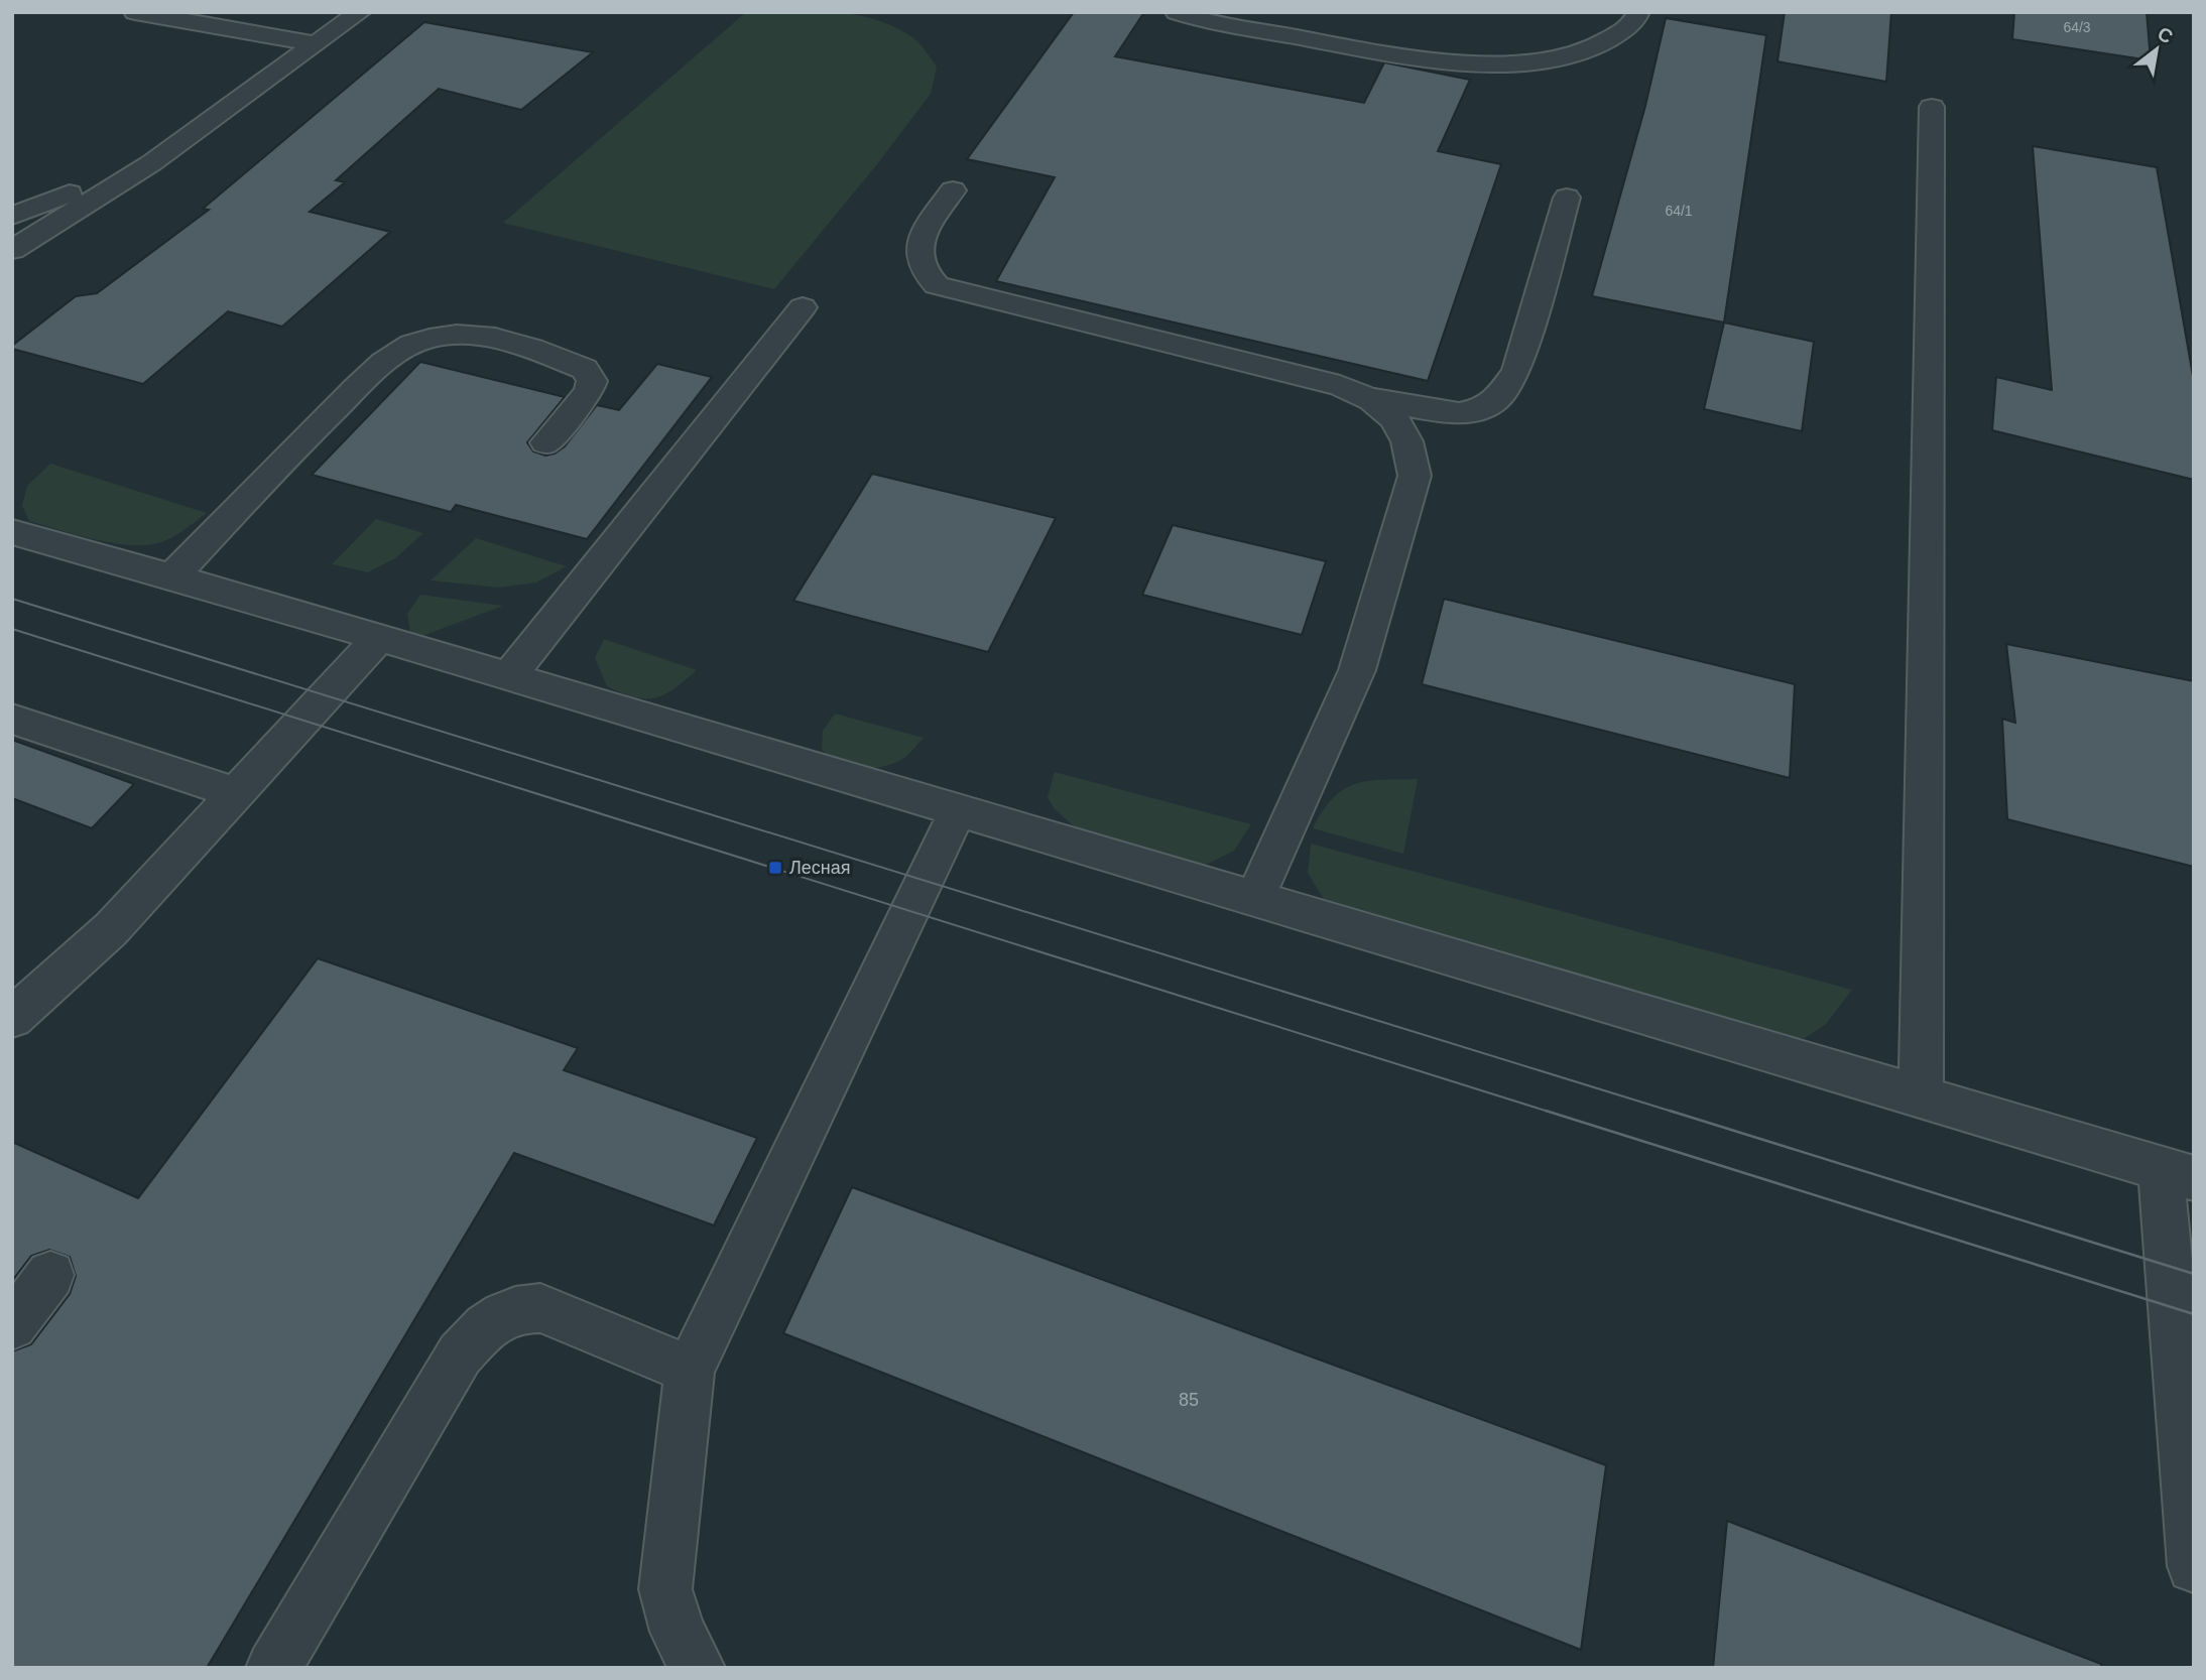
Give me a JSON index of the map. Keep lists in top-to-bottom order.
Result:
{
  "places": {
    "transit": ["Лесная"]
  },
  "house_numbers": ["64/3", "64/1", "85"],
  "north": "top right"
}
